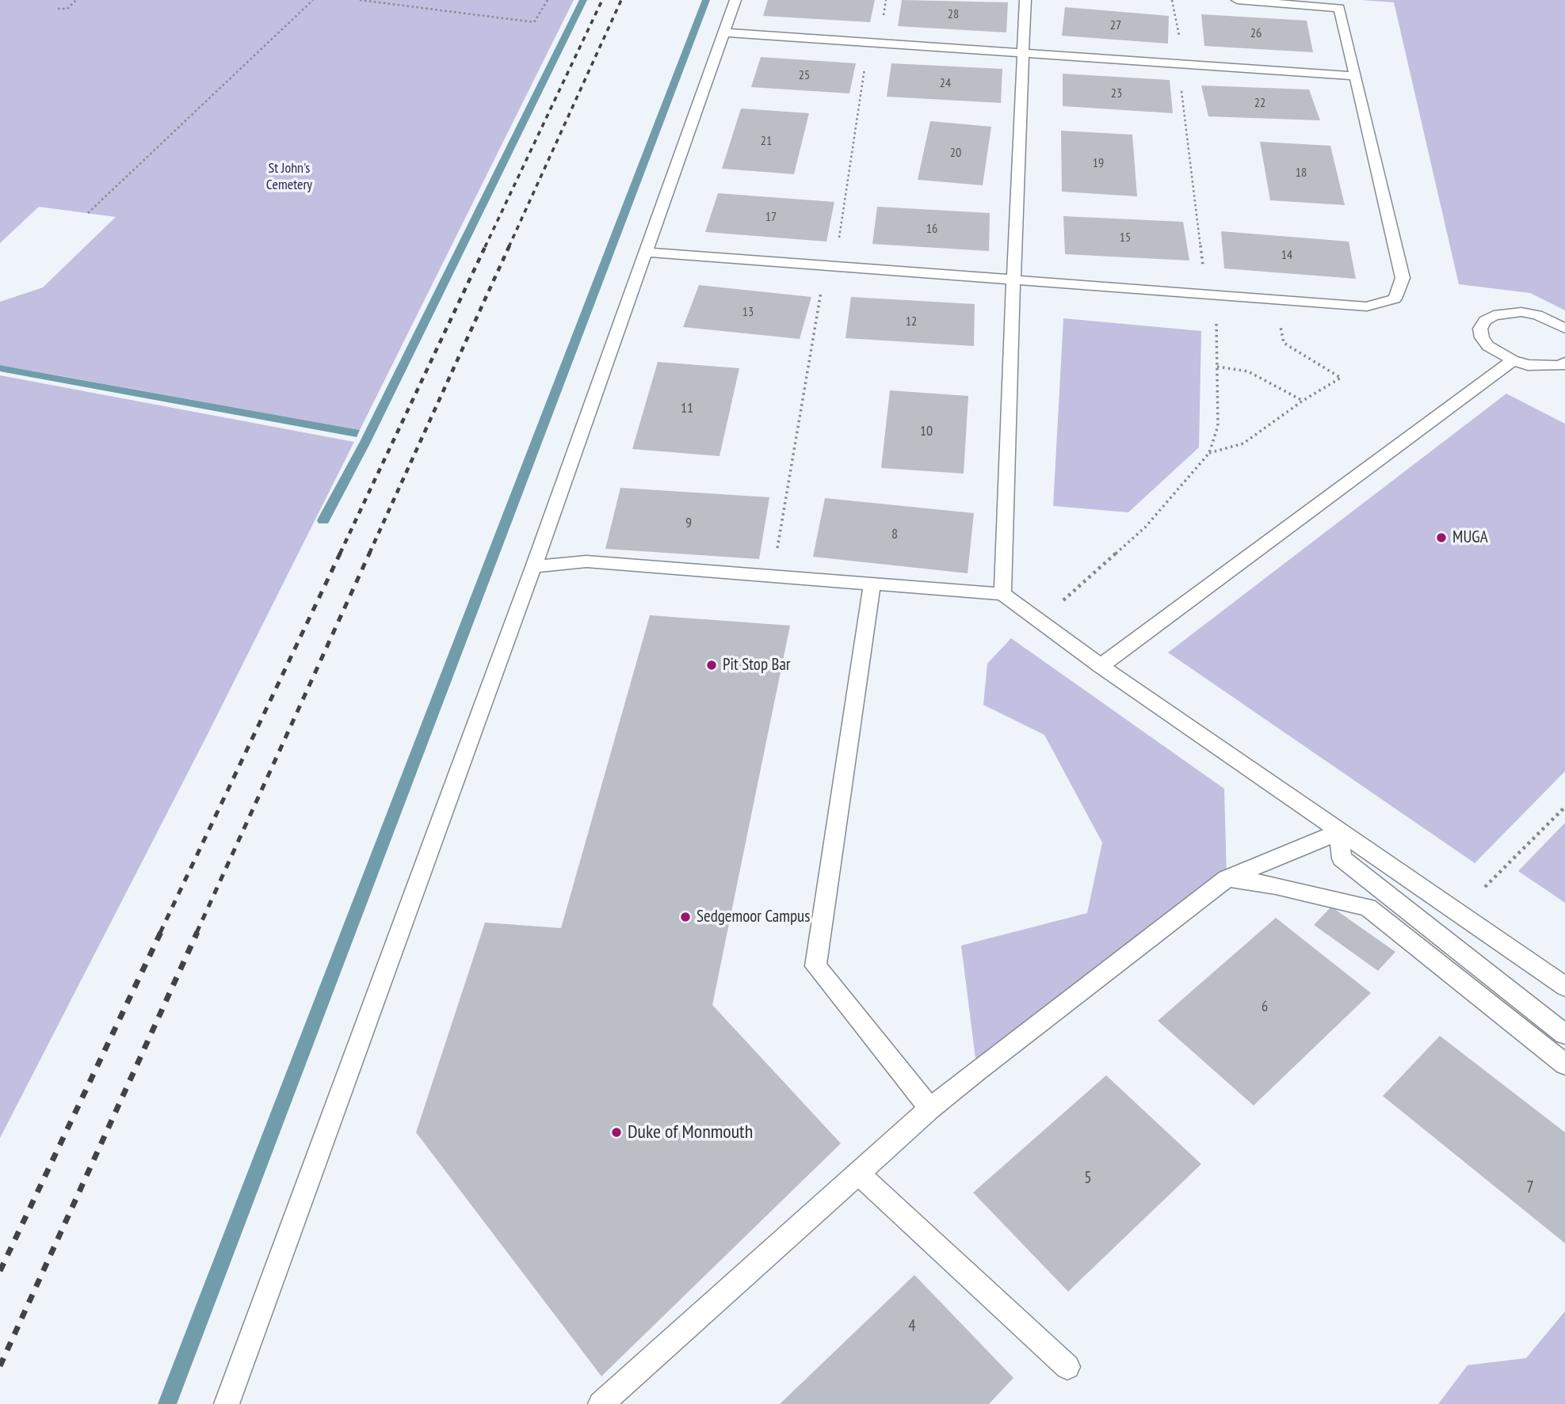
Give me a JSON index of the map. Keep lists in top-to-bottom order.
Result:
{
  "parks": ["St John's Cemetery"],
  "places": [
    "MUGA",
    "Pit Stop Bar",
    "Sedgemoor Campus",
    "Duke of Monmouth"
  ],
  "house_numbers": [
    "28",
    "27",
    "26",
    "25",
    "24",
    "23",
    "22",
    "21",
    "20",
    "19",
    "18",
    "17",
    "16",
    "15",
    "14",
    "13",
    "12",
    "11",
    "10",
    "9",
    "8",
    "6",
    "5",
    "7",
    "4"
  ]
}
